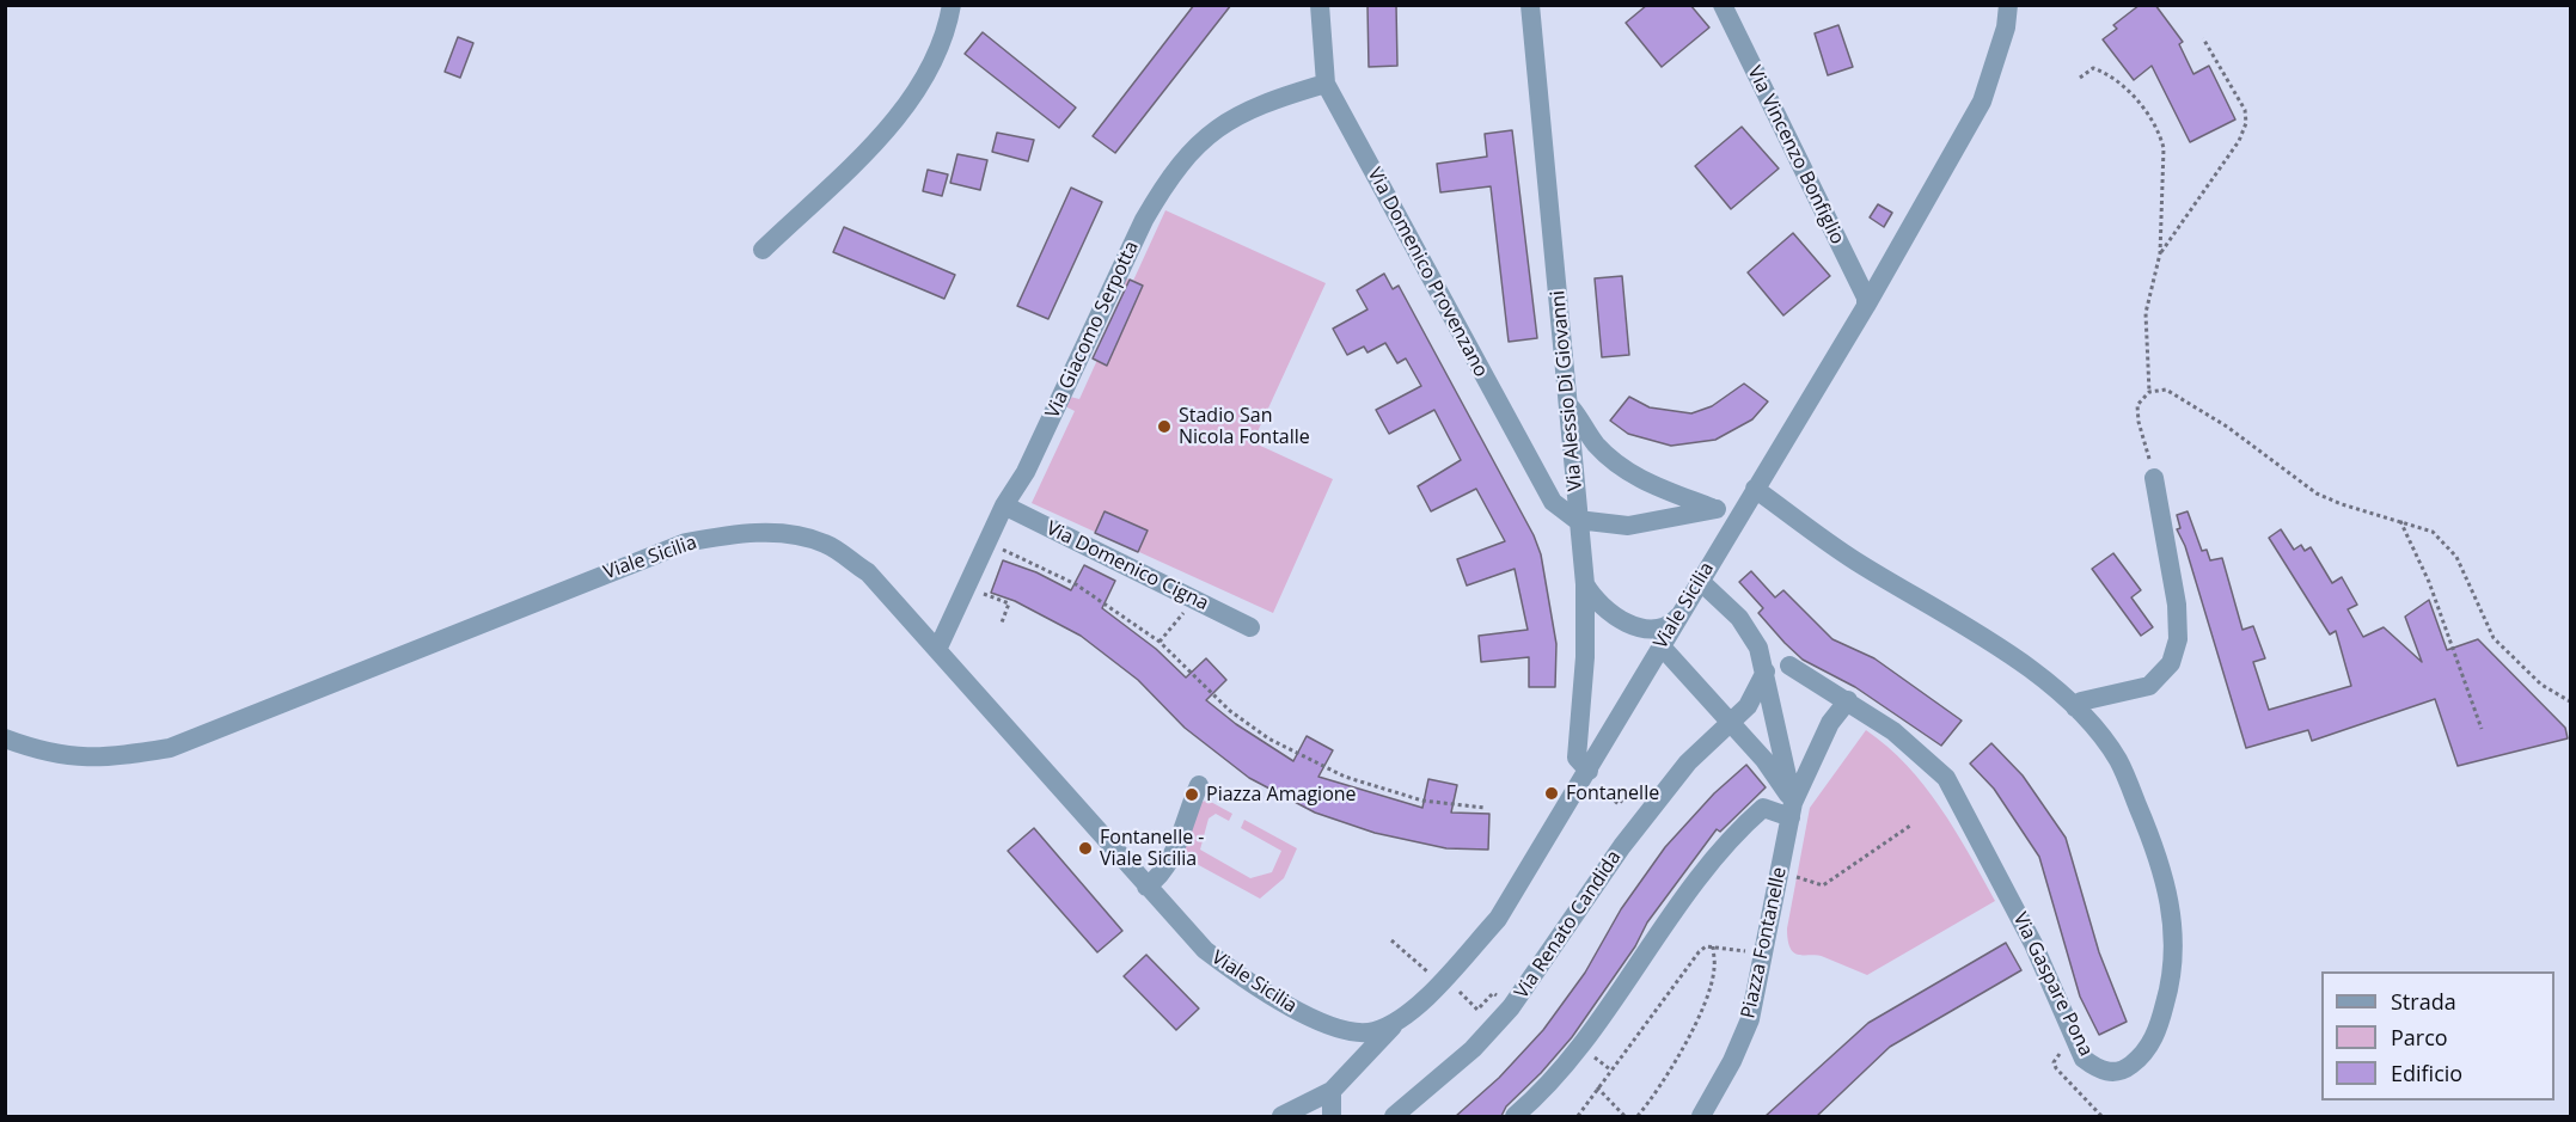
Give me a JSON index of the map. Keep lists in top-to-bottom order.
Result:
{
  "streets": {
    "street": [
      "Via Vincenzo Bonfiglio",
      "Via Domenico Provenzano",
      "Via Giacomo Serpotta",
      "Via Alessio Di Giovanni",
      "Viale Sicilia",
      "Via Domenico Cigna",
      "Via Renato Candida",
      "Piazza Fontanelle",
      "Via Gaspare Pona"
    ]
  },
  "crossings": [
    ["Via Vincenzo Bonfiglio", "Viale Sicilia"],
    ["Via Domenico Provenzano", "Via Giacomo Serpotta"],
    ["Via Domenico Provenzano", "Via Alessio Di Giovanni"],
    ["Via Giacomo Serpotta", "Viale Sicilia"],
    ["Via Giacomo Serpotta", "Via Domenico Cigna"],
    ["Via Alessio Di Giovanni", "Viale Sicilia"],
    ["Viale Sicilia", "Via Gaspare Pona"]
  ],
  "places": [
    "Stadio San Nicola Fontalle",
    "Fontanelle",
    "Piazza Amagione",
    "Fontanelle - Viale Sicilia"
  ],
  "legend": ["Strada", "Parco", "Edificio"]
}
